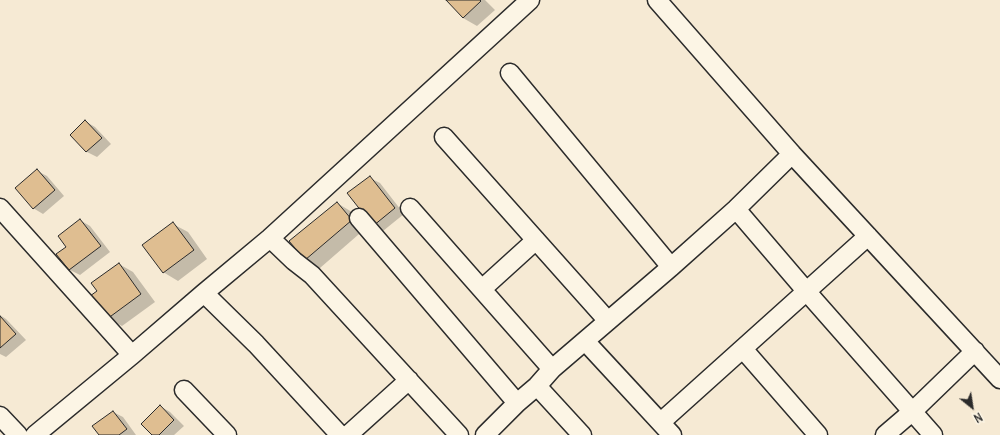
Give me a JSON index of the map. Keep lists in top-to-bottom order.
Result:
{
  "north": "bottom right"
}
